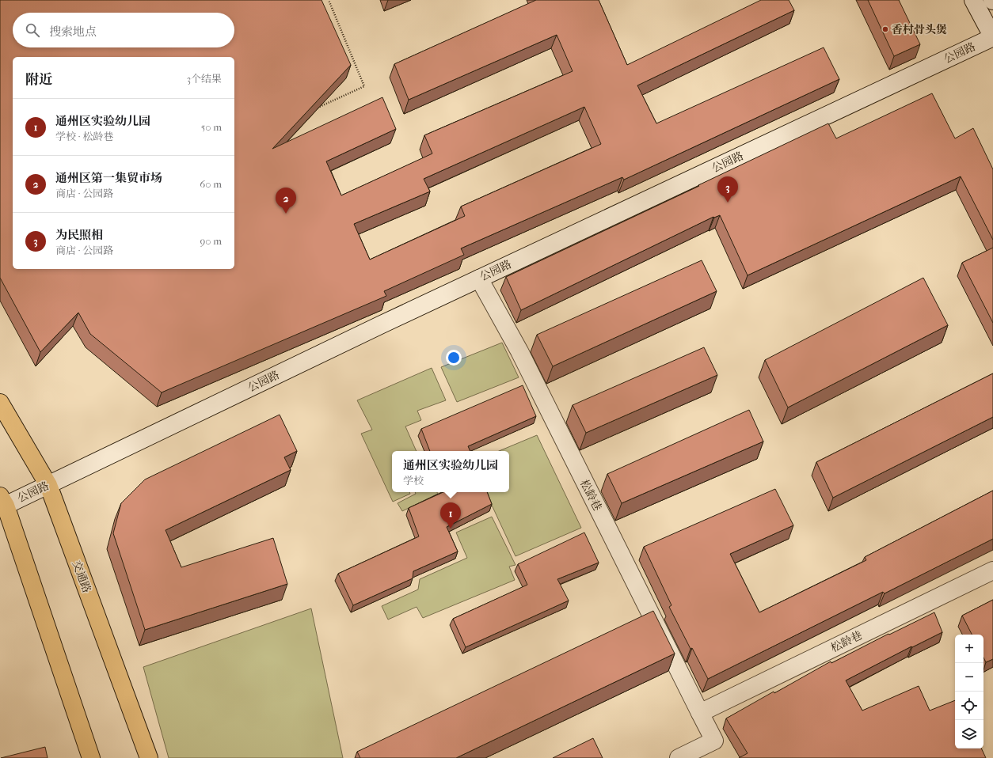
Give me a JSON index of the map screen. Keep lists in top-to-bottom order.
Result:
{
  "streets": {
    "main road": ["交通路"],
    "street": ["公园路", "松龄巷"]
  },
  "crossings": [
    ["公园路", "松龄巷"],
    ["公园路", "交通路"]
  ],
  "places": ["香村骨头煲"],
  "page": {
    "search": "搜索地点",
    "heading": ["附近", "3个结果"],
    "list": [
      {
        "mark": "1",
        "name": "通州区实验幼儿园",
        "note": "学校 · 松龄巷",
        "value": "50 m"
      },
      {
        "mark": "2",
        "name": "通州区第一集贸市场",
        "note": "商店 · 公园路",
        "value": "60 m"
      },
      {
        "mark": "3",
        "name": "为民照相",
        "note": "商店 · 公园路",
        "value": "90 m"
      }
    ],
    "pins": ["3", "2", "1"],
    "popup": ["通州区实验幼儿园", "学校"],
    "map_buttons": ["+", "−"]
  }
}
